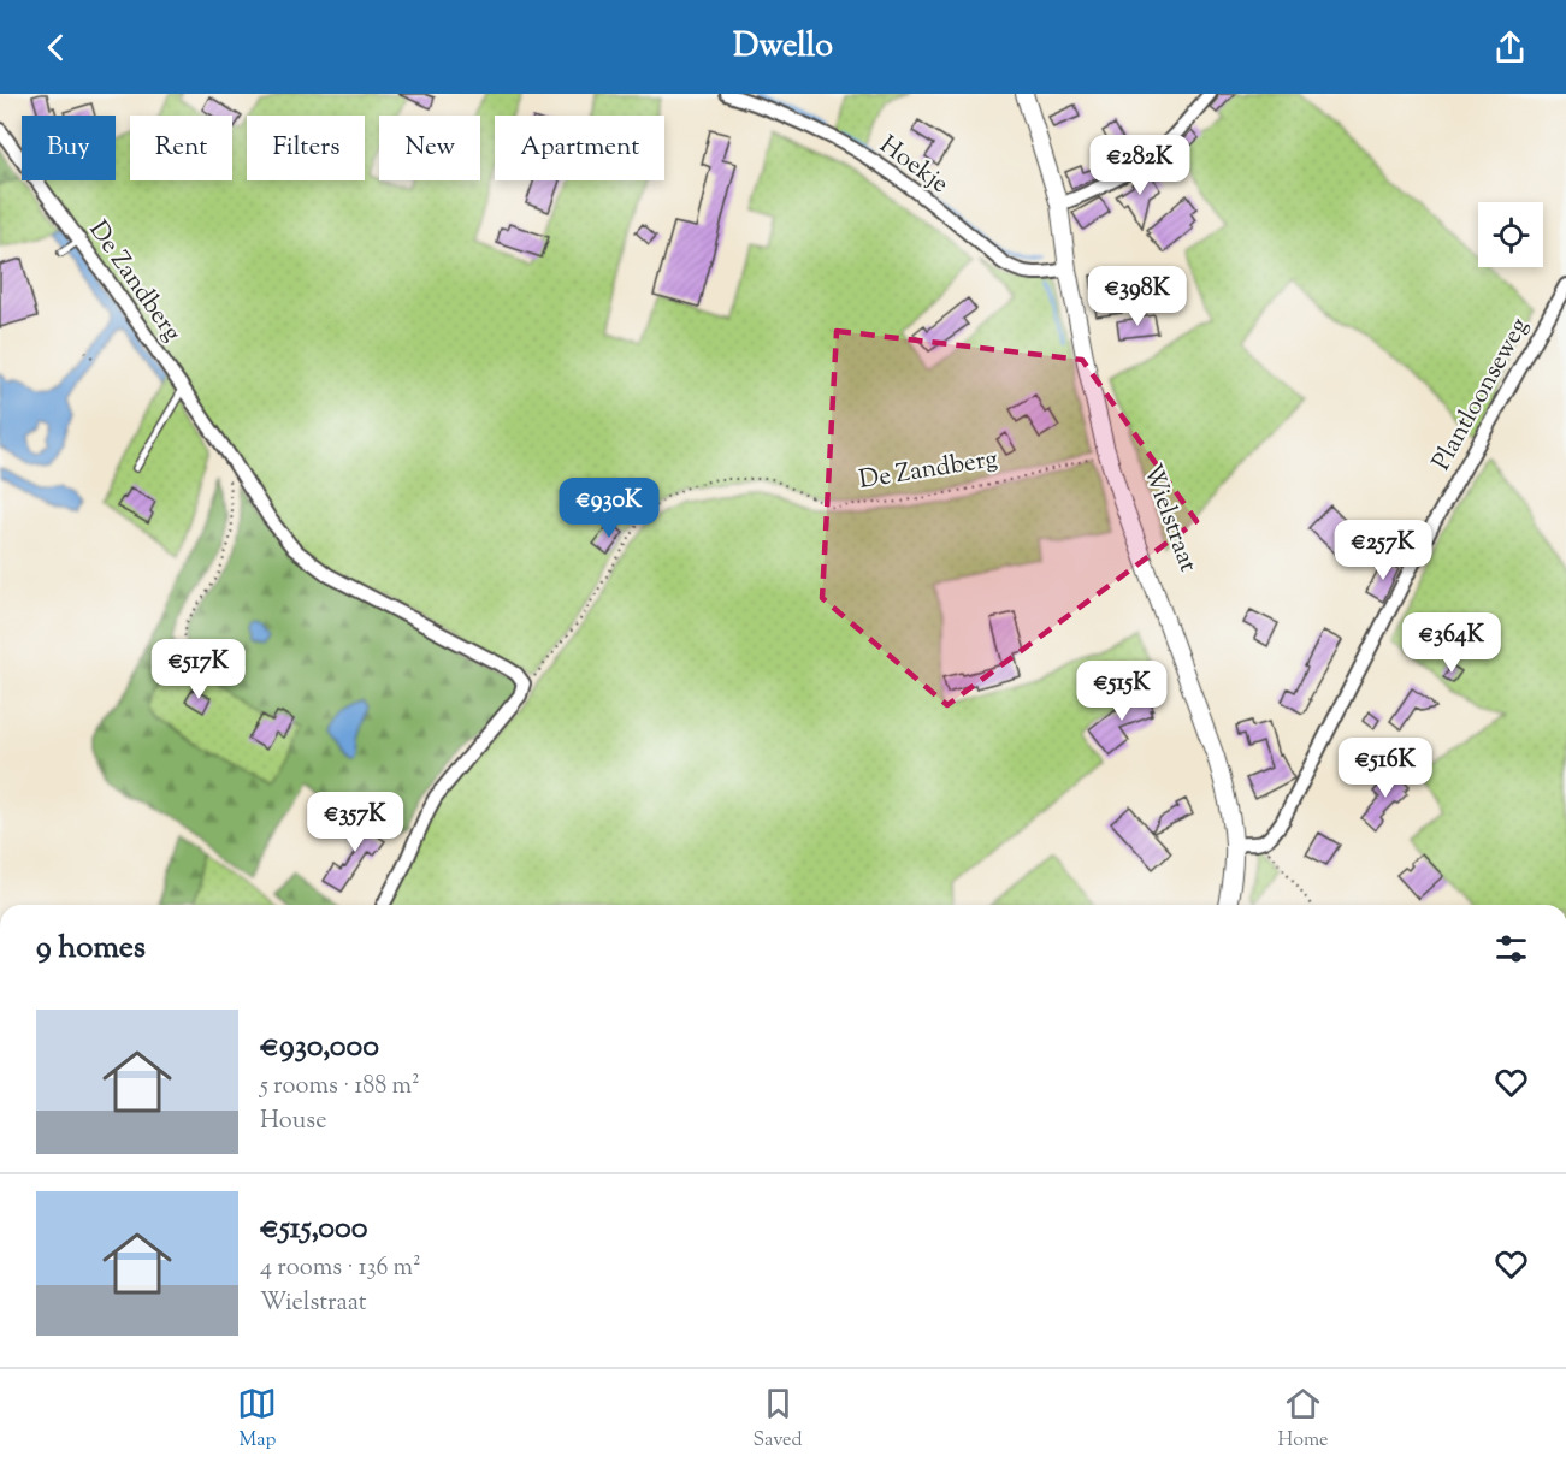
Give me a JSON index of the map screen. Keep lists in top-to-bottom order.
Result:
{
  "streets": {
    "street": [
      "Hoekje",
      "De Zandberg",
      "Plantloonseweg",
      "Wielstraat"
    ]
  },
  "crossings": [
    ["Hoekje", "Wielstraat"]
  ],
  "page": {
    "header": "Dwello",
    "chip": [
      "Buy",
      "Rent",
      "Filters",
      "New",
      "Apartment"
    ],
    "price": [
      "€282K",
      "€398K",
      "€930K",
      "€257K",
      "€364K",
      "€517K",
      "€515K",
      "€516K",
      "€357K"
    ],
    "heading": "9 homes",
    "list": [
      {
        "name": "€930,000",
        "note": "5 rooms · 188 m² · House"
      },
      {
        "name": "€515,000",
        "note": "4 rooms · 136 m² · Wielstraat"
      }
    ],
    "tabs": ["Map", "Saved", "Home"]
  }
}
